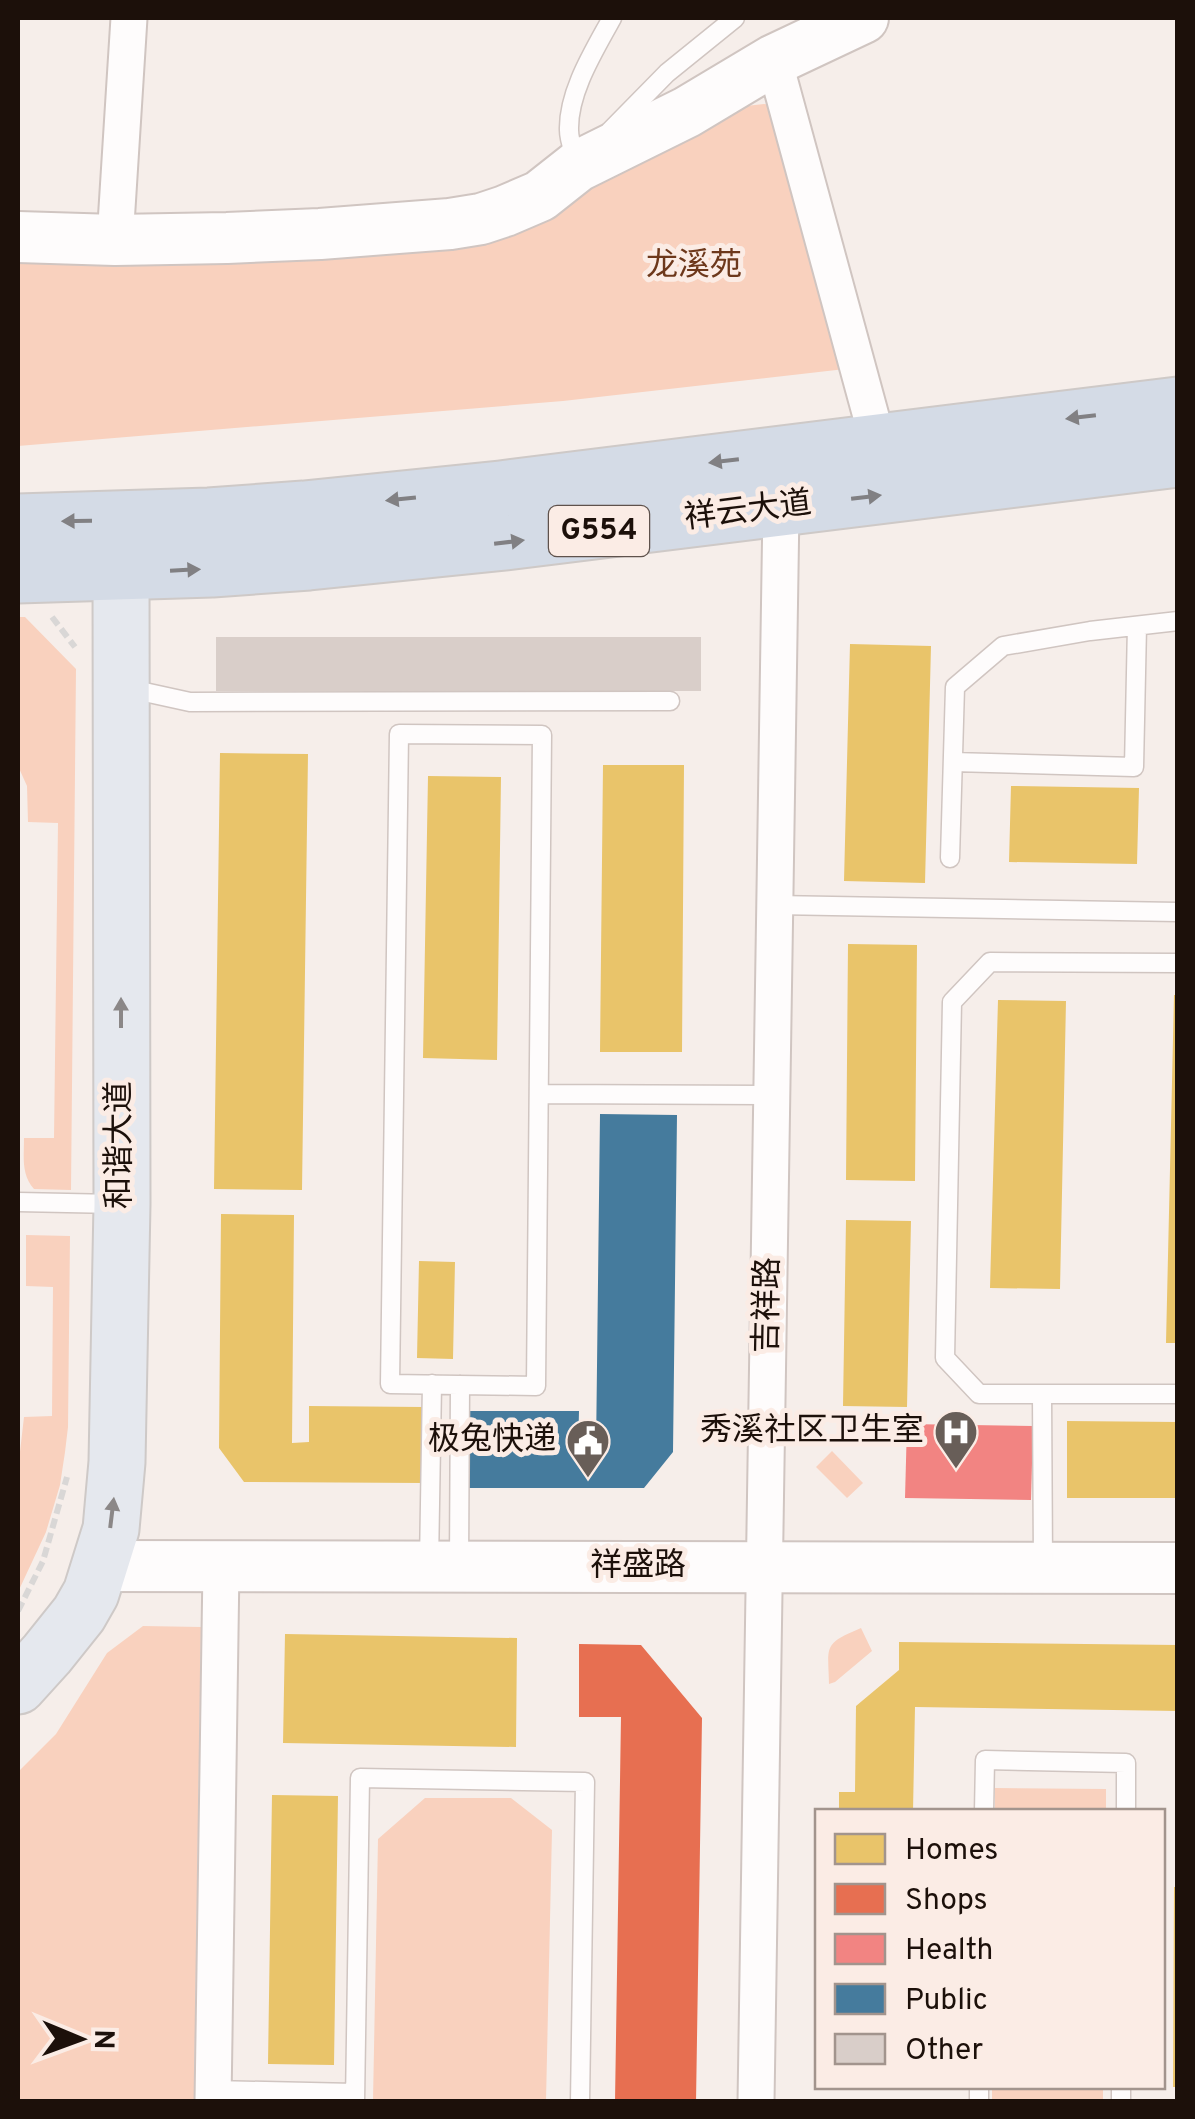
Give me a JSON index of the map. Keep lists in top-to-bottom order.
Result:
{
  "streets": {
    "highway": ["祥云大道", "G554"],
    "main road": ["和谐大道"],
    "street": ["吉祥路", "祥盛路"]
  },
  "crossings": [
    ["祥云大道", "和谐大道"],
    ["祥云大道", "吉祥路"],
    ["和谐大道", "祥盛路"],
    ["吉祥路", "祥盛路"]
  ],
  "one_way": ["和谐大道"],
  "parks": ["龙溪苑"],
  "places": {
    "hospital": ["秀溪社区卫生室"],
    "public building": ["极兔快递"]
  },
  "legend": [
    "Homes",
    "Shops",
    "Health",
    "Public",
    "Other"
  ],
  "north": "right"
}
